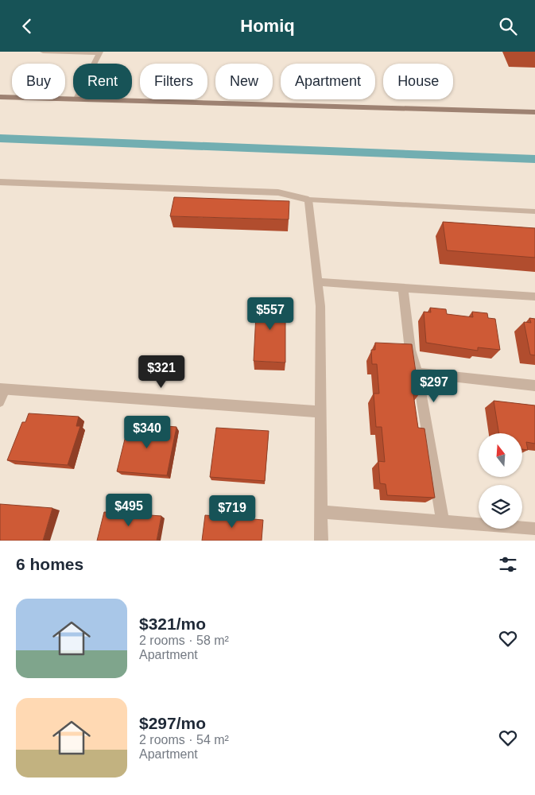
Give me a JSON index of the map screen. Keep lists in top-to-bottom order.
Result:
{
  "north": "top",
  "page": {
    "header": "Homiq",
    "chip": [
      "Buy",
      "Rent",
      "Filters",
      "New",
      "Apartment",
      "House"
    ],
    "price": [
      "$557",
      "$321",
      "$297",
      "$340",
      "$495",
      "$719"
    ],
    "heading": "6 homes",
    "list": [
      {
        "name": "$321/mo",
        "note": "2 rooms · 58 m² · Apartment"
      },
      {
        "name": "$297/mo",
        "note": "2 rooms · 54 m² · Apartment"
      }
    ]
  }
}
